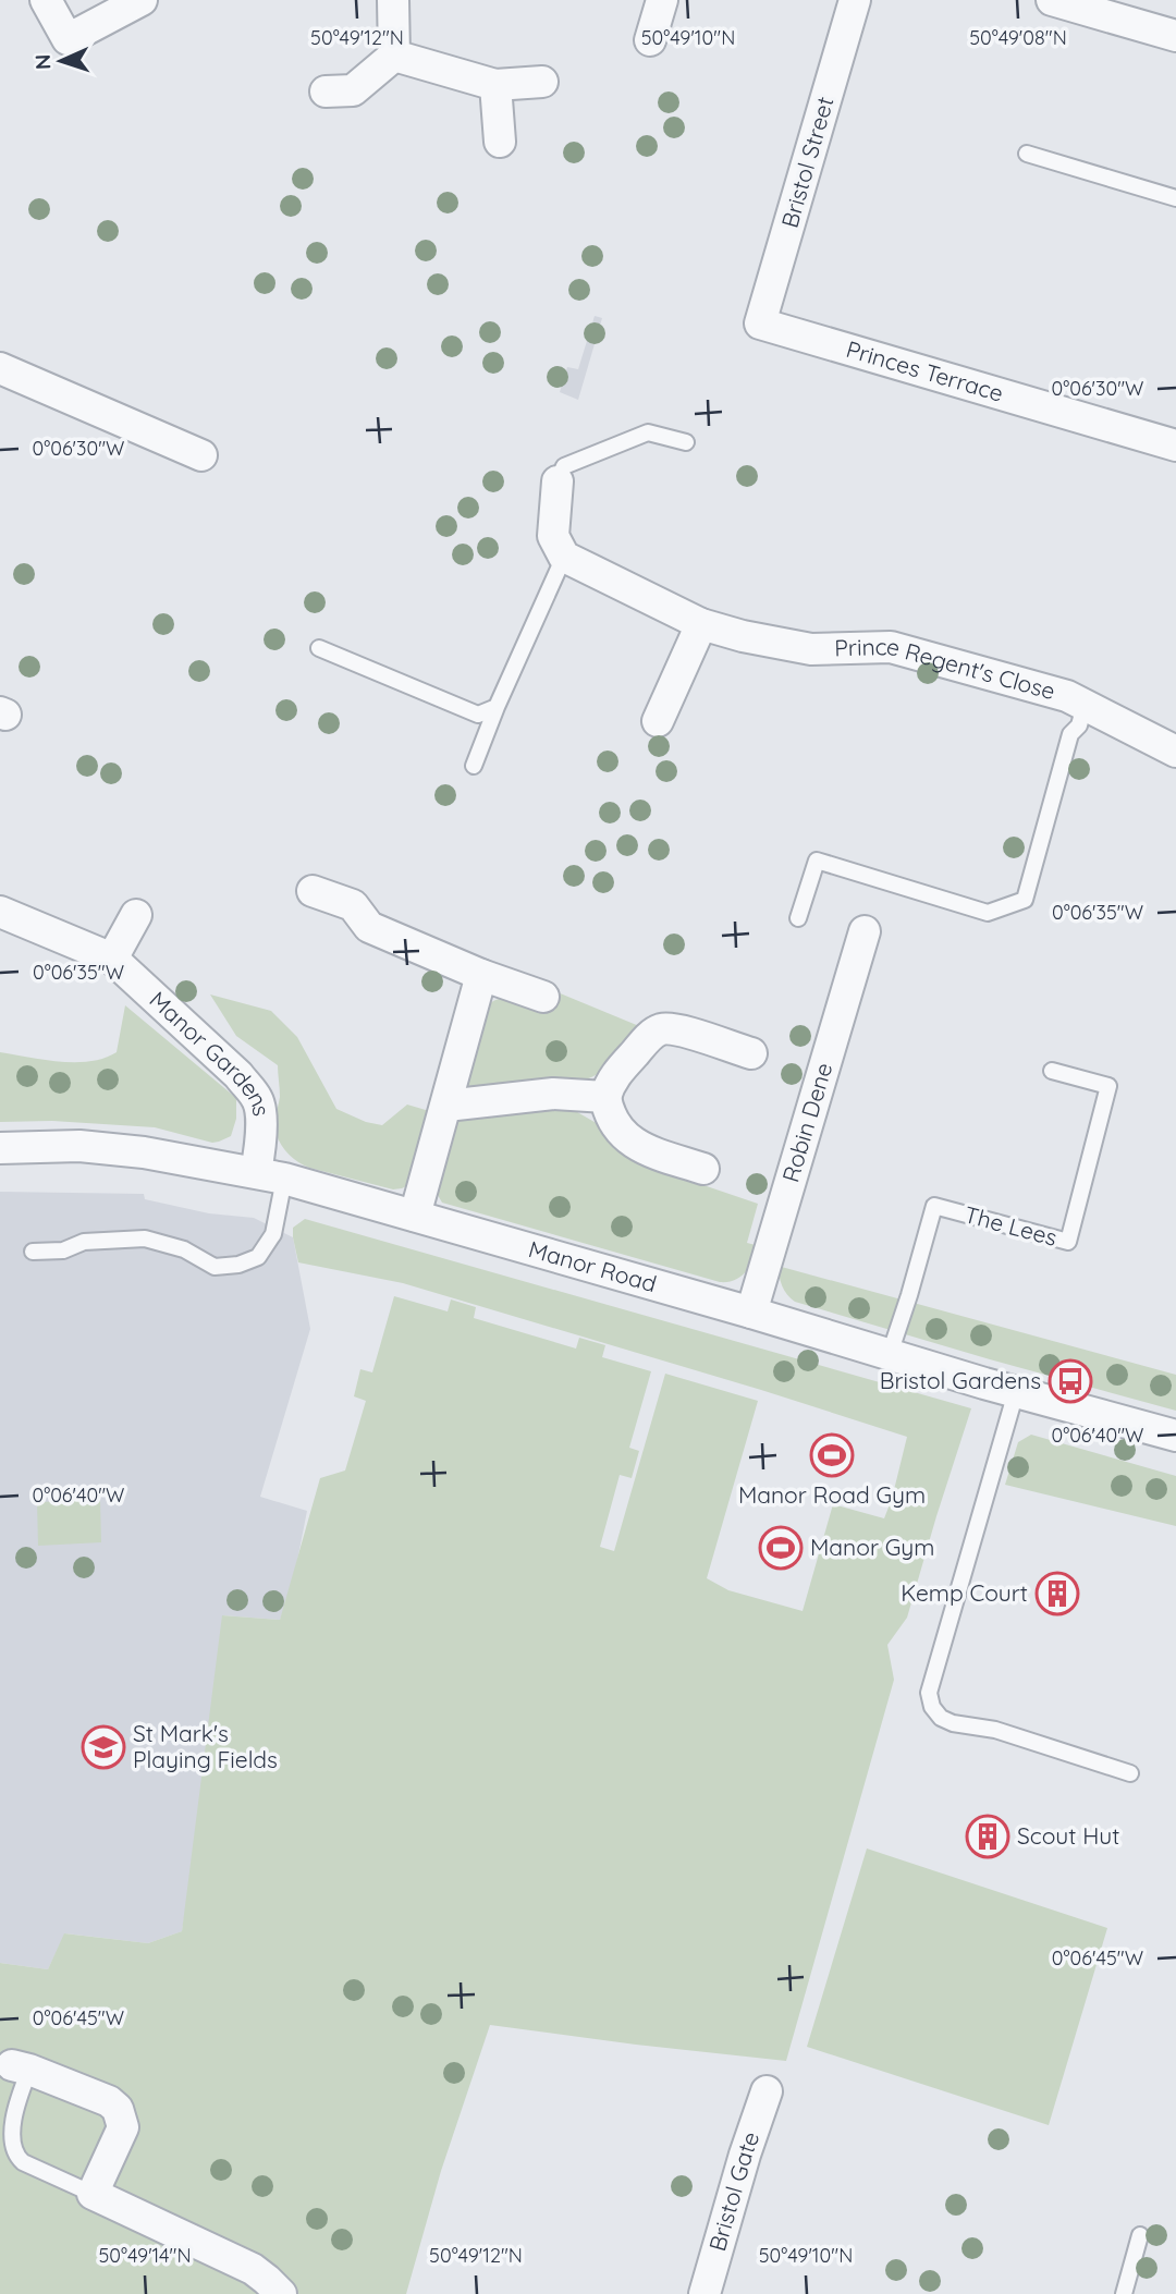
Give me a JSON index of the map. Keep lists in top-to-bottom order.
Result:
{
  "streets": {
    "street": [
      "Bristol Street",
      "Princes Terrace",
      "Prince Regent's Close",
      "Manor Gardens",
      "Robin Dene",
      "Manor Road",
      "Bristol Gate"
    ],
    "lane": ["The Lees"]
  },
  "crossings": [
    ["Bristol Street", "Princes Terrace"],
    ["Manor Gardens", "Manor Road"],
    ["Robin Dene", "Manor Road"],
    ["The Lees", "Manor Road"]
  ],
  "places": {
    "bus stop": ["Bristol Gardens"],
    "sports": ["Manor Road Gym", "Manor Gym"],
    "building": ["Kemp Court", "Scout Hut"],
    "school or university": ["St Mark's Playing Fields"]
  },
  "north": "left",
  "coordinates": [
    "50°49'12\"N",
    "50°49'10\"N",
    "50°49'08\"N",
    "0°06'30\"W",
    "0°06'35\"W",
    "0°06'40\"W",
    "0°06'45\"W",
    "50°49'14\"N"
  ]
}
